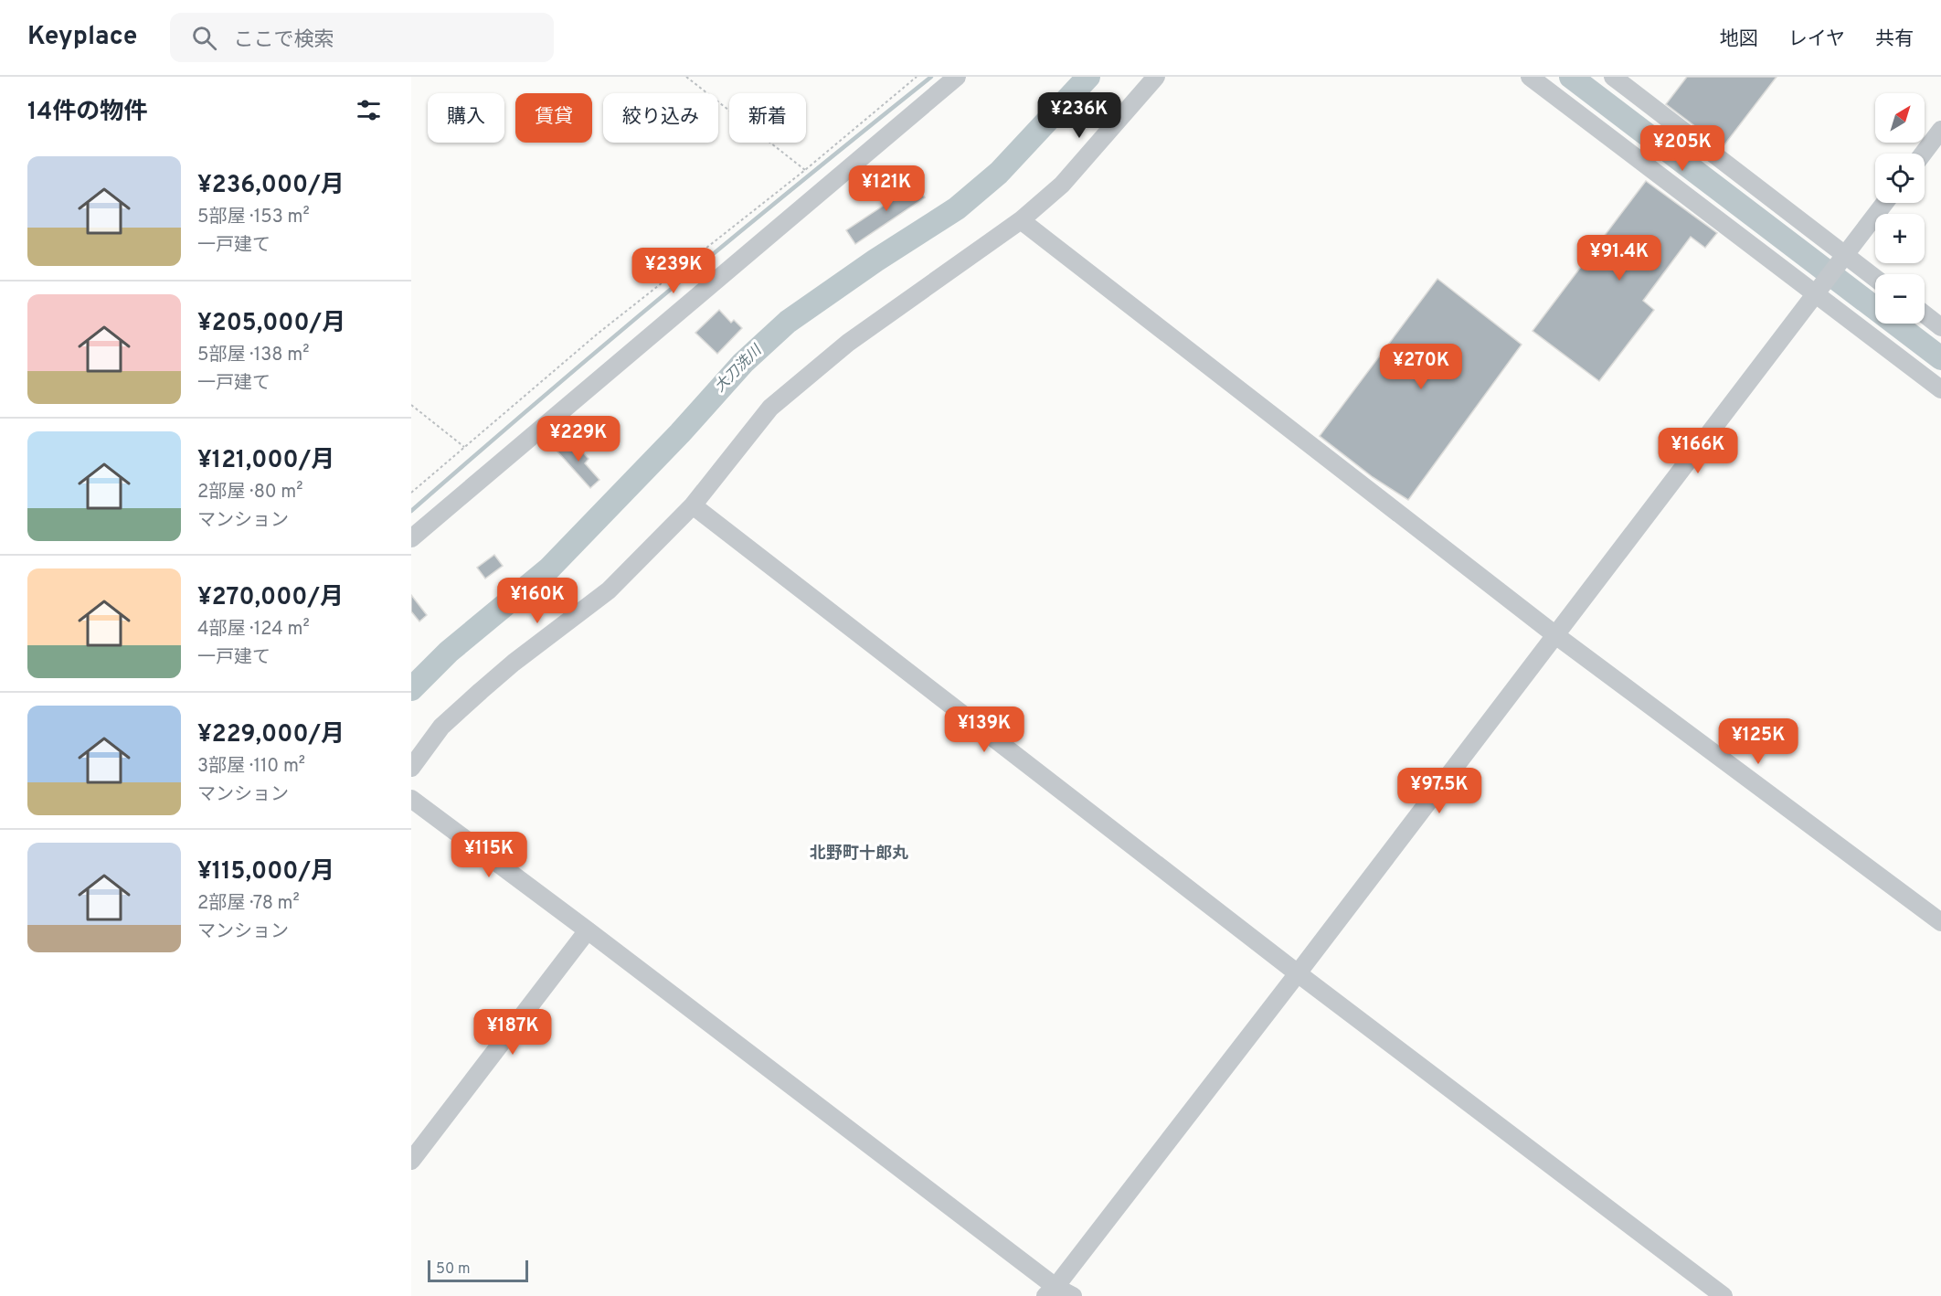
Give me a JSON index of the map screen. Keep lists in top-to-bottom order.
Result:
{
  "districts": ["北野町十郎丸"],
  "water": ["大刀洗川"],
  "scale_bar": "50 m",
  "north": "top right",
  "page": {
    "header": "Keyplace",
    "search": "ここで検索",
    "nav": ["地図", "レイヤ", "共有"],
    "heading": "14件の物件",
    "price": [
      "¥236K",
      "¥205K",
      "¥121K",
      "¥91.4K",
      "¥239K",
      "¥270K",
      "¥229K",
      "¥166K",
      "¥160K",
      "¥139K",
      "¥125K",
      "¥97.5K",
      "¥115K",
      "¥187K"
    ],
    "map_buttons": ["+", "−"],
    "chip": [
      "購入",
      "賃貸",
      "絞り込み",
      "新着"
    ],
    "list": [
      {
        "name": "¥236,000/月",
        "note": "5部屋 · 153 m² · 一戸建て"
      },
      {
        "name": "¥205,000/月",
        "note": "5部屋 · 138 m² · 一戸建て"
      },
      {
        "name": "¥121,000/月",
        "note": "2部屋 · 80 m² · マンション"
      },
      {
        "name": "¥270,000/月",
        "note": "4部屋 · 124 m² · 一戸建て"
      },
      {
        "name": "¥229,000/月",
        "note": "3部屋 · 110 m² · マンション"
      },
      {
        "name": "¥115,000/月",
        "note": "2部屋 · 78 m² · マンション"
      }
    ],
    "scale": "50 m"
  }
}
